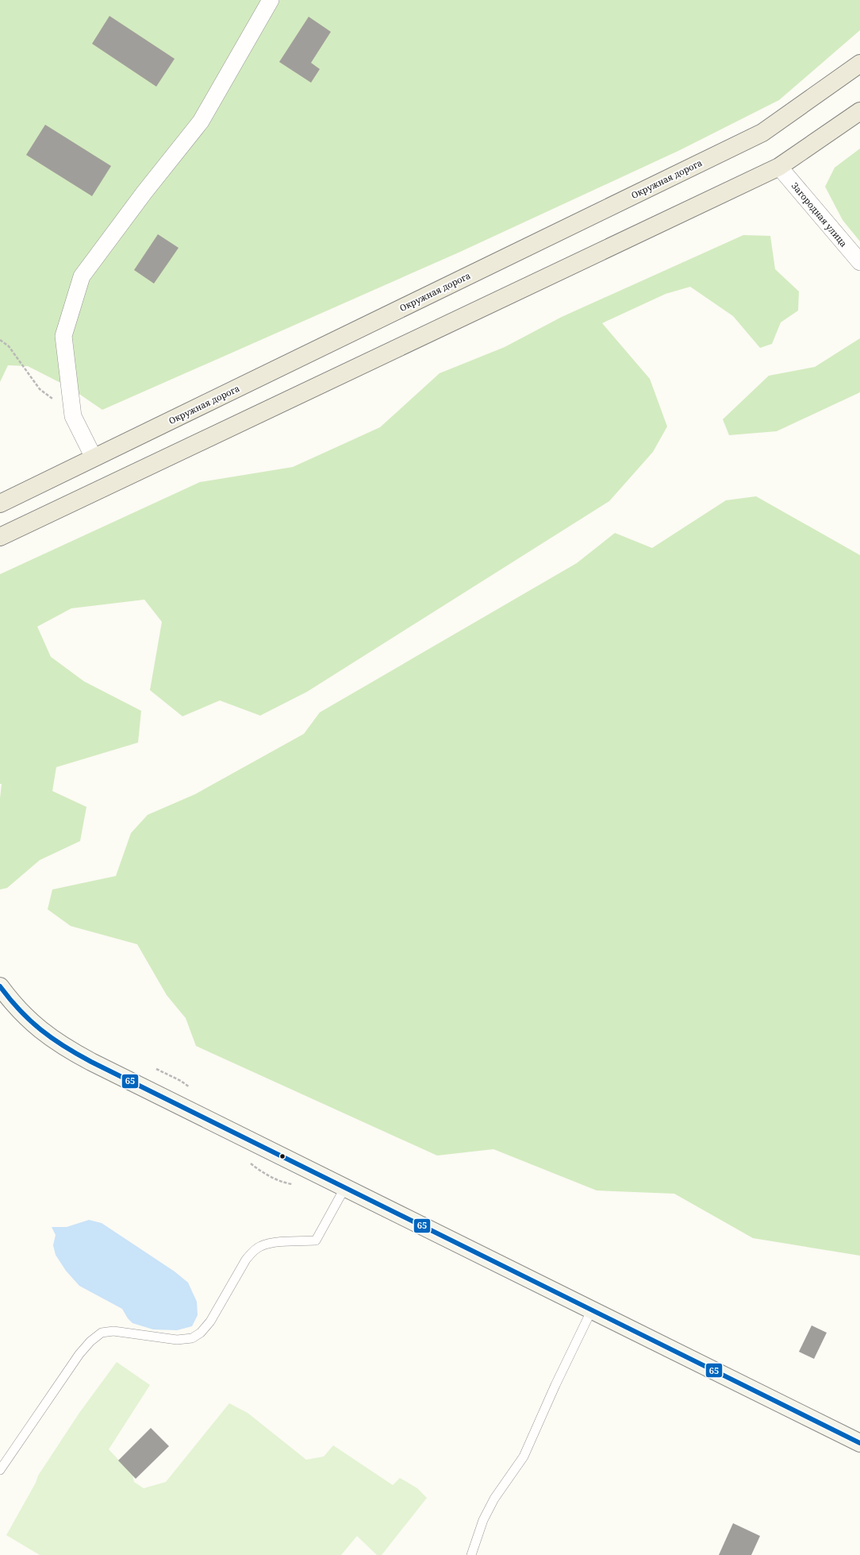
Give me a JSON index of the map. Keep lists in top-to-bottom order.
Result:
{
  "streets": {
    "main road": ["Окружная дорога"],
    "street": ["Загородная улица"]
  },
  "lines": ["transit line 65"]
}
